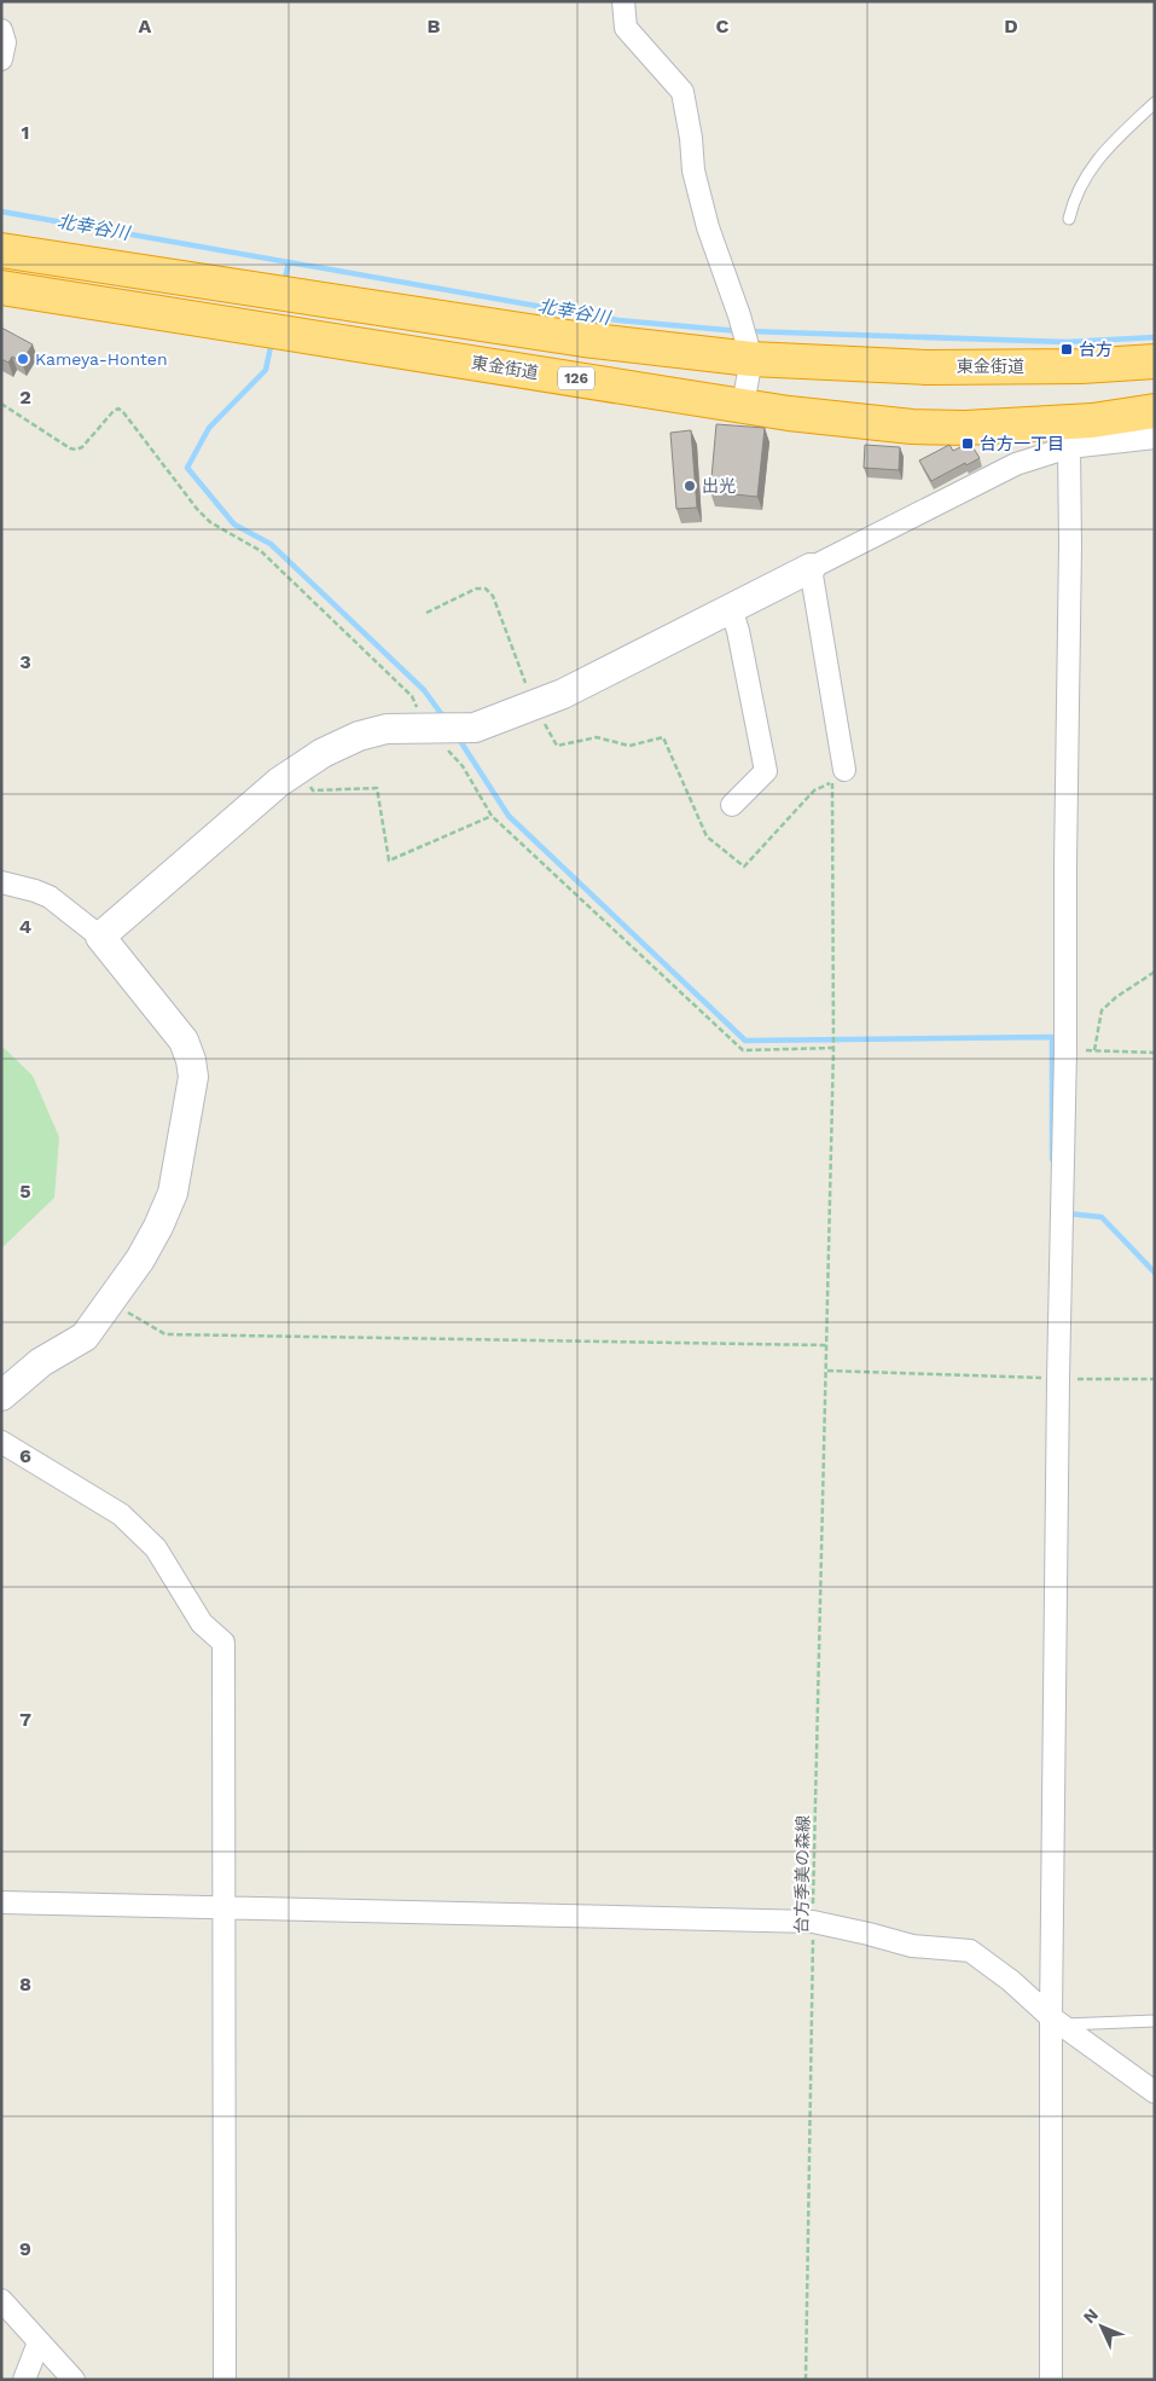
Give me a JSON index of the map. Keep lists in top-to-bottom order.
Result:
{
  "streets": {
    "highway": ["東金街道", "126"],
    "path": ["台方季美の森線"]
  },
  "water": ["北幸谷川"],
  "places": {
    "transit": ["台方", "台方一丁目"],
    "other": ["Kameya-Honten", "出光"]
  },
  "north": "top left",
  "grid": {
    "columns": [
      "A",
      "B",
      "C",
      "D"
    ],
    "rows": [
      "1",
      "2",
      "3",
      "4",
      "5",
      "6",
      "7",
      "8",
      "9"
    ]
  }
}
